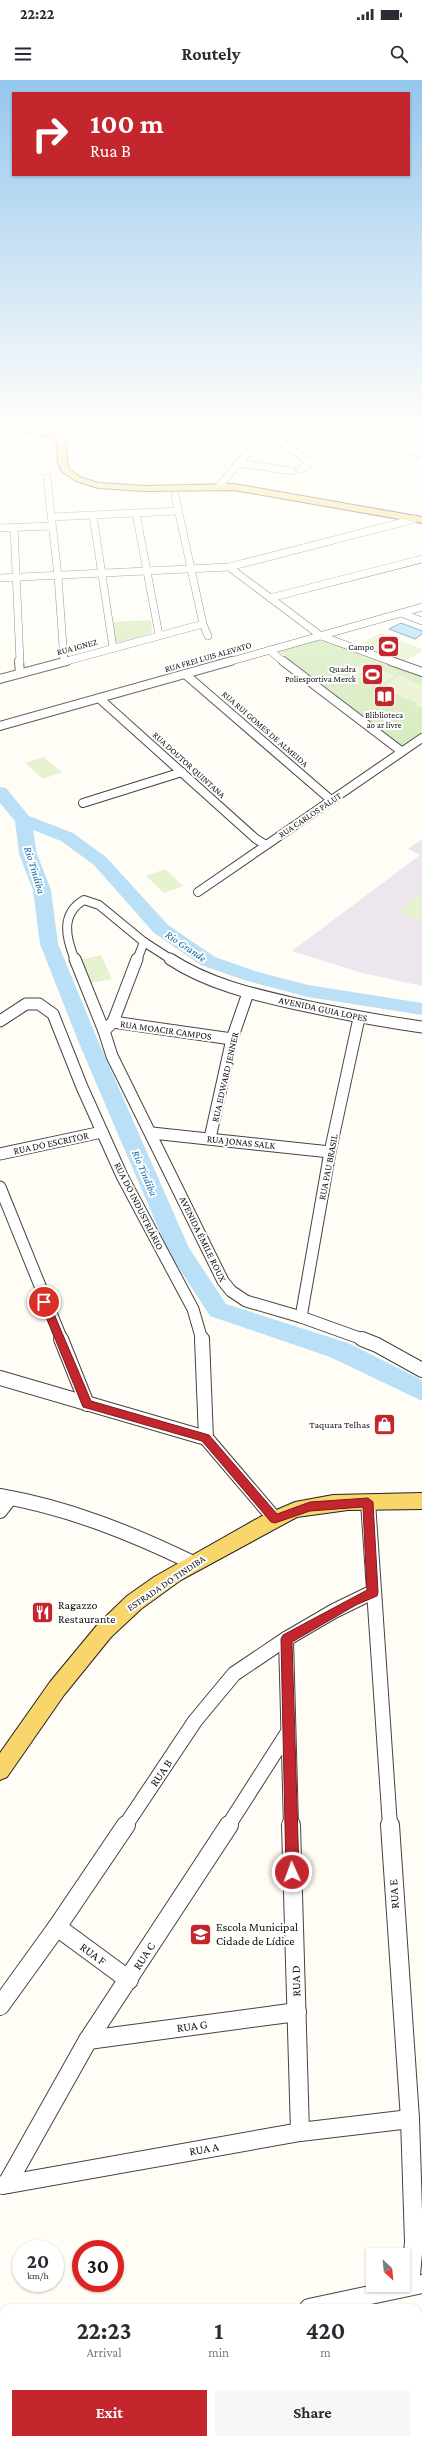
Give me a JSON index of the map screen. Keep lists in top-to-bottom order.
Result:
{
  "streets": {
    "main road": ["ESTRADA DO TINDIBA"],
    "street": [
      "RUA IGNEZ",
      "RUA FREI LUIS ALEVATO",
      "RUA RUI GOMES DE ALMEIDA",
      "RUA DOUTOR QUINTANA",
      "RUA CARLOS PALUT",
      "AVENIDA GUIA LOPES",
      "RUA MOACIR CAMPOS",
      "RUA EDWARD JENNER",
      "RUA JONAS SALK",
      "RUA DO ESCRITOR",
      "RUA PAU BRASIL",
      "RUA DO INDUSTRIÁRIO",
      "AVENIDA ÉMILE ROUX",
      "RUA B",
      "RUA E",
      "RUA F",
      "RUA C",
      "RUA D",
      "RUA G",
      "RUA A"
    ]
  },
  "crossings": [
    ["RUA FREI LUIS ALEVATO", "RUA RUI GOMES DE ALMEIDA"],
    ["RUA FREI LUIS ALEVATO", "RUA DOUTOR QUINTANA"],
    ["RUA RUI GOMES DE ALMEIDA", "RUA CARLOS PALUT"],
    ["RUA DOUTOR QUINTANA", "RUA CARLOS PALUT"],
    ["AVENIDA GUIA LOPES", "RUA EDWARD JENNER"],
    ["AVENIDA GUIA LOPES", "RUA PAU BRASIL"],
    ["RUA MOACIR CAMPOS", "RUA EDWARD JENNER"],
    ["RUA MOACIR CAMPOS", "AVENIDA ÉMILE ROUX"],
    ["RUA EDWARD JENNER", "RUA JONAS SALK"],
    ["RUA JONAS SALK", "RUA PAU BRASIL"],
    ["RUA JONAS SALK", "AVENIDA ÉMILE ROUX"],
    ["RUA DO ESCRITOR", "RUA DO INDUSTRIÁRIO"],
    ["RUA PAU BRASIL", "AVENIDA ÉMILE ROUX"],
    ["ESTRADA DO TINDIBA", "RUA E"],
    ["RUA B", "RUA E"],
    ["RUA B", "RUA F"],
    ["RUA B", "RUA D"],
    ["RUA E", "RUA A"],
    ["RUA F", "RUA C"],
    ["RUA C", "RUA D"],
    ["RUA C", "RUA G"],
    ["RUA C", "RUA A"],
    ["RUA D", "RUA G"],
    ["RUA D", "RUA A"]
  ],
  "water": ["Rio Tindiba", "Rio Grande"],
  "places": {
    "sports": ["Campo", "Quadra Poliesportiva Merck"],
    "library": ["Bliblioteca ao ar livre"],
    "shop": ["Taquara Telhas"],
    "restaurant": ["Ragazzo Restaurante"],
    "school or university": ["Escola Municipal Cidade de Lídice"]
  },
  "north": "bottom right",
  "page": {
    "status": "22:22",
    "header": "Routely",
    "turn": ["100 m", "Rua B"],
    "speed": "20 km/h",
    "limit": "30",
    "eta": [
      "22:23",
      "Arrival",
      "1",
      "min",
      "420",
      "m"
    ],
    "buttons": ["Exit", "Share"]
  }
}
